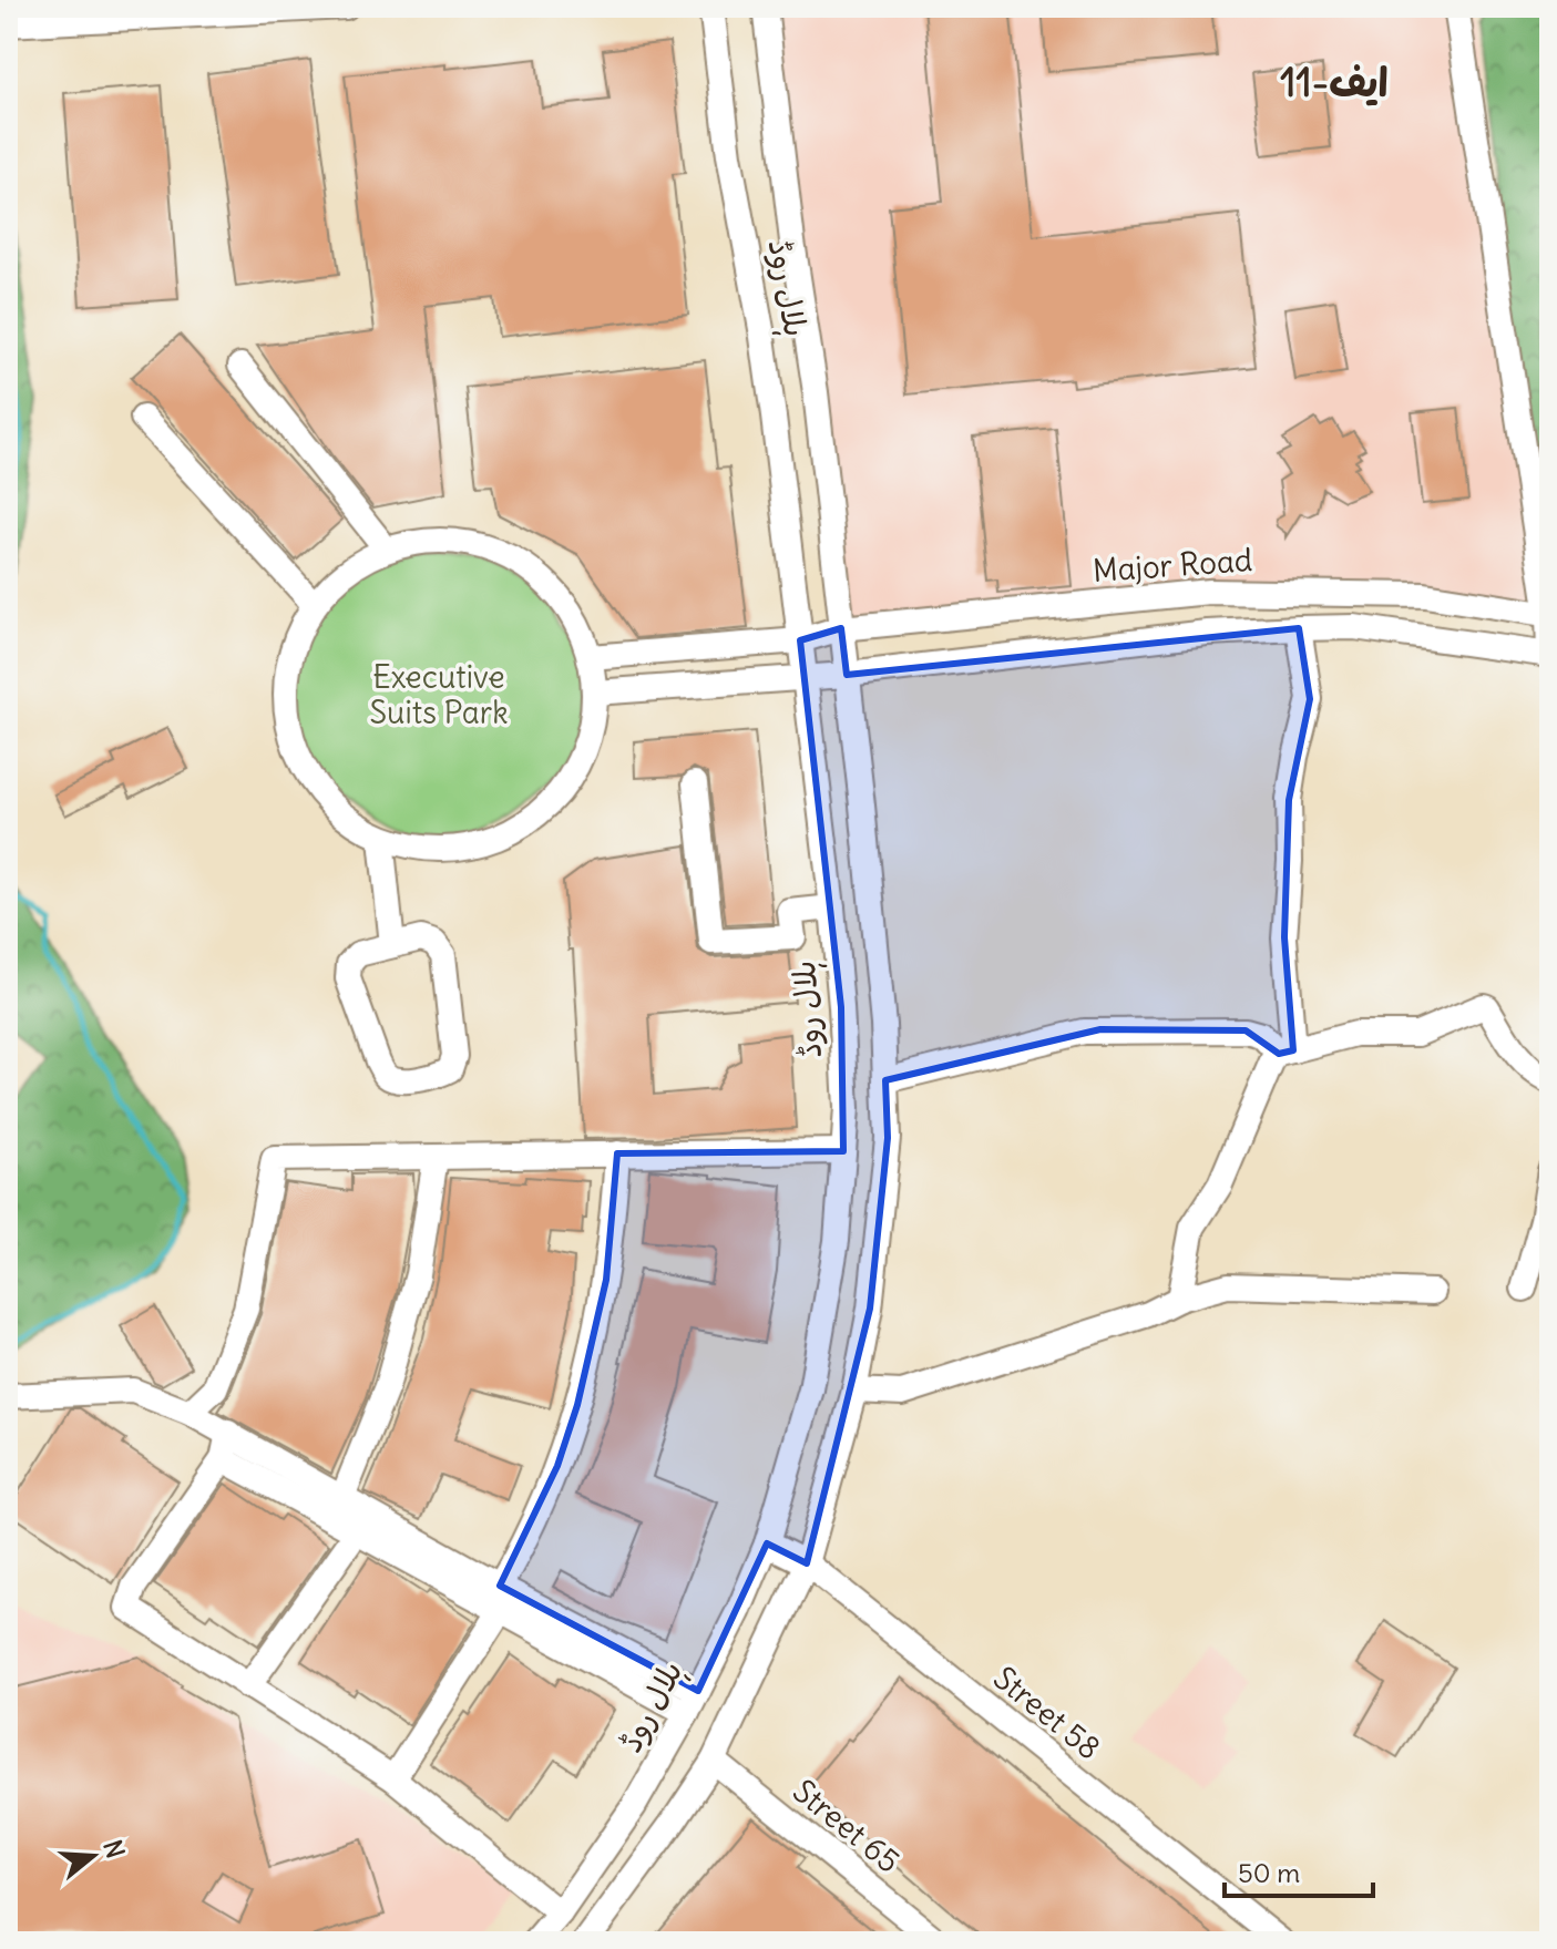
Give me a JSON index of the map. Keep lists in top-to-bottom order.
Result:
{
  "streets": {
    "street": [
      "ہلال روڈ",
      "Major Road",
      "Street 58",
      "Street 65"
    ]
  },
  "crossings": [
    ["ہلال روڈ", "Major Road"],
    ["ہلال روڈ", "Street 58"],
    ["ہلال روڈ", "Street 65"]
  ],
  "districts": ["ایف-11"],
  "parks": ["Executive Suits Park"],
  "scale_bar": "50 m",
  "north": "right"
}
